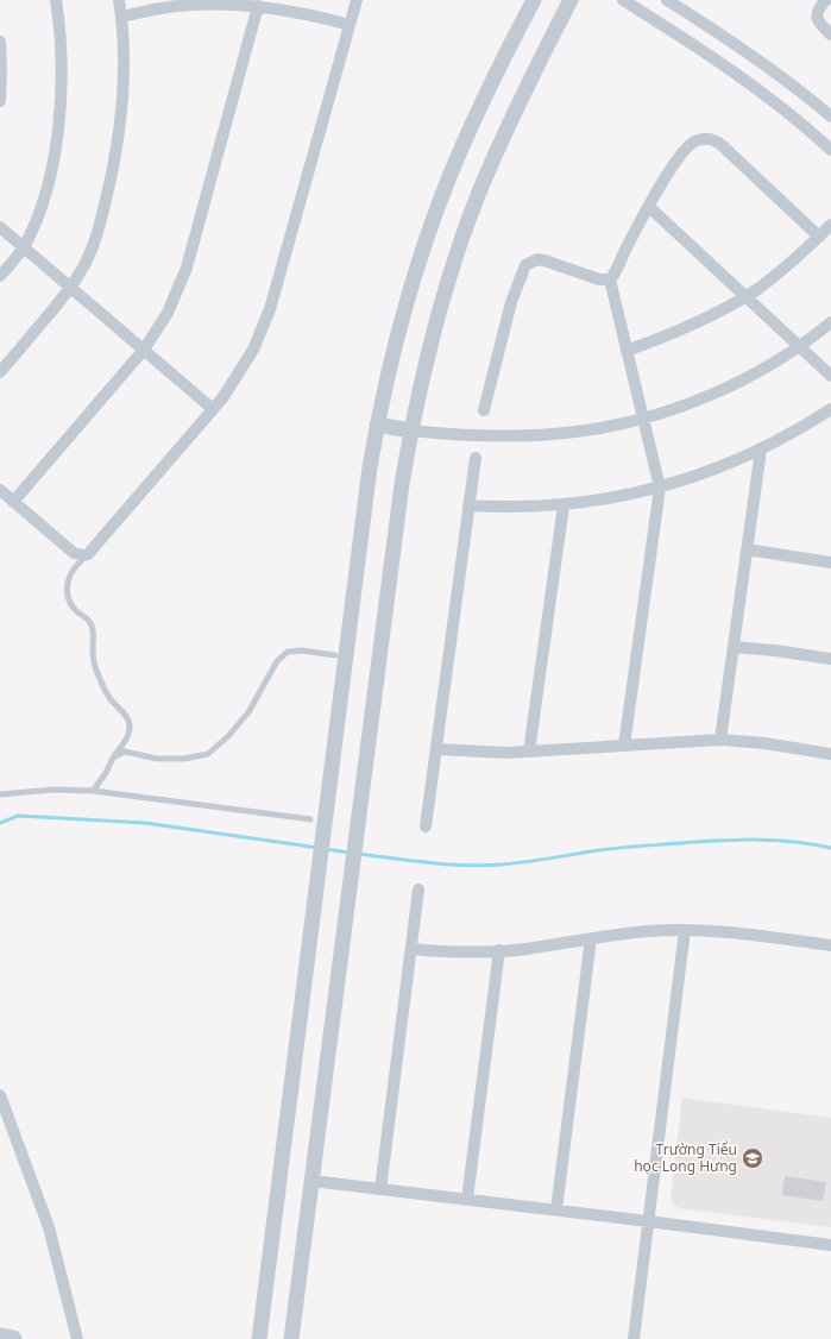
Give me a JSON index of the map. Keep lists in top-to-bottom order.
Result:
{
  "places": {
    "school or university": ["Trường Tiểu học Long Hưng"]
  }
}
